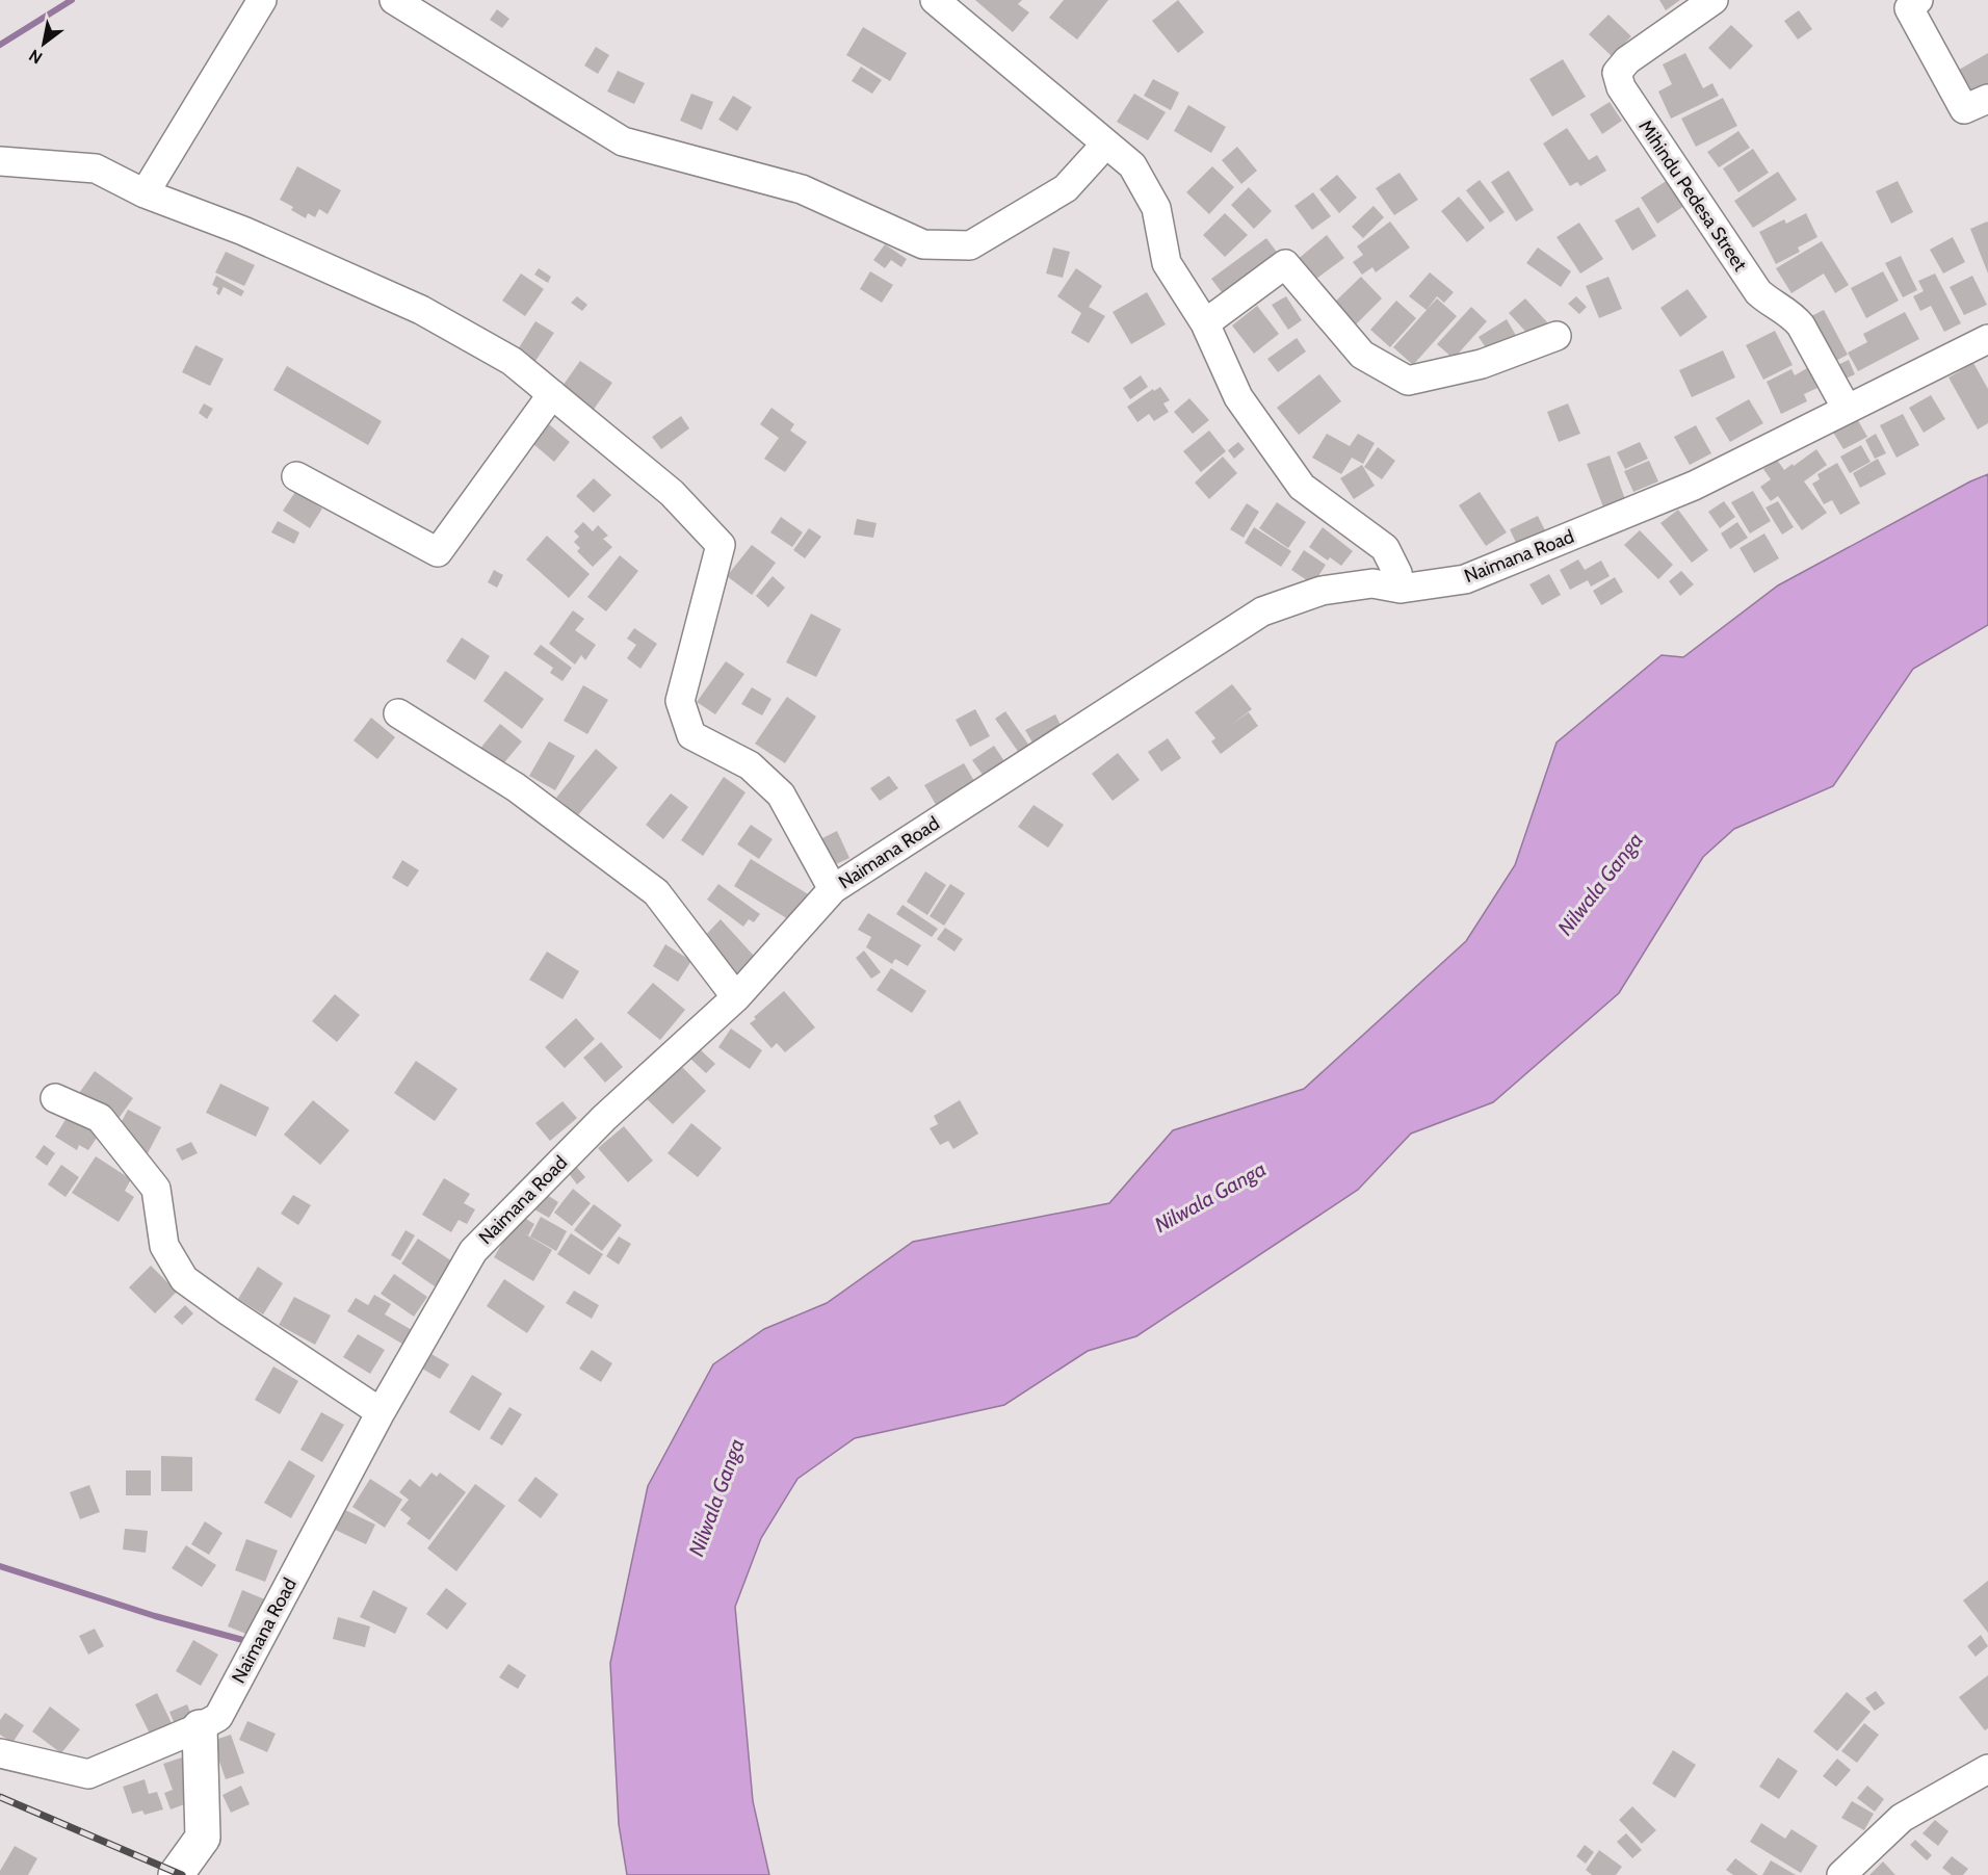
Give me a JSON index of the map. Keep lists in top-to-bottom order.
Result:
{
  "streets": {
    "street": ["Mihindu Pedesa Street", "Naimana Road"]
  },
  "crossings": [
    ["Mihindu Pedesa Street", "Naimana Road"]
  ],
  "water": ["Nilwala Ganga"],
  "north": "bottom left"
}
